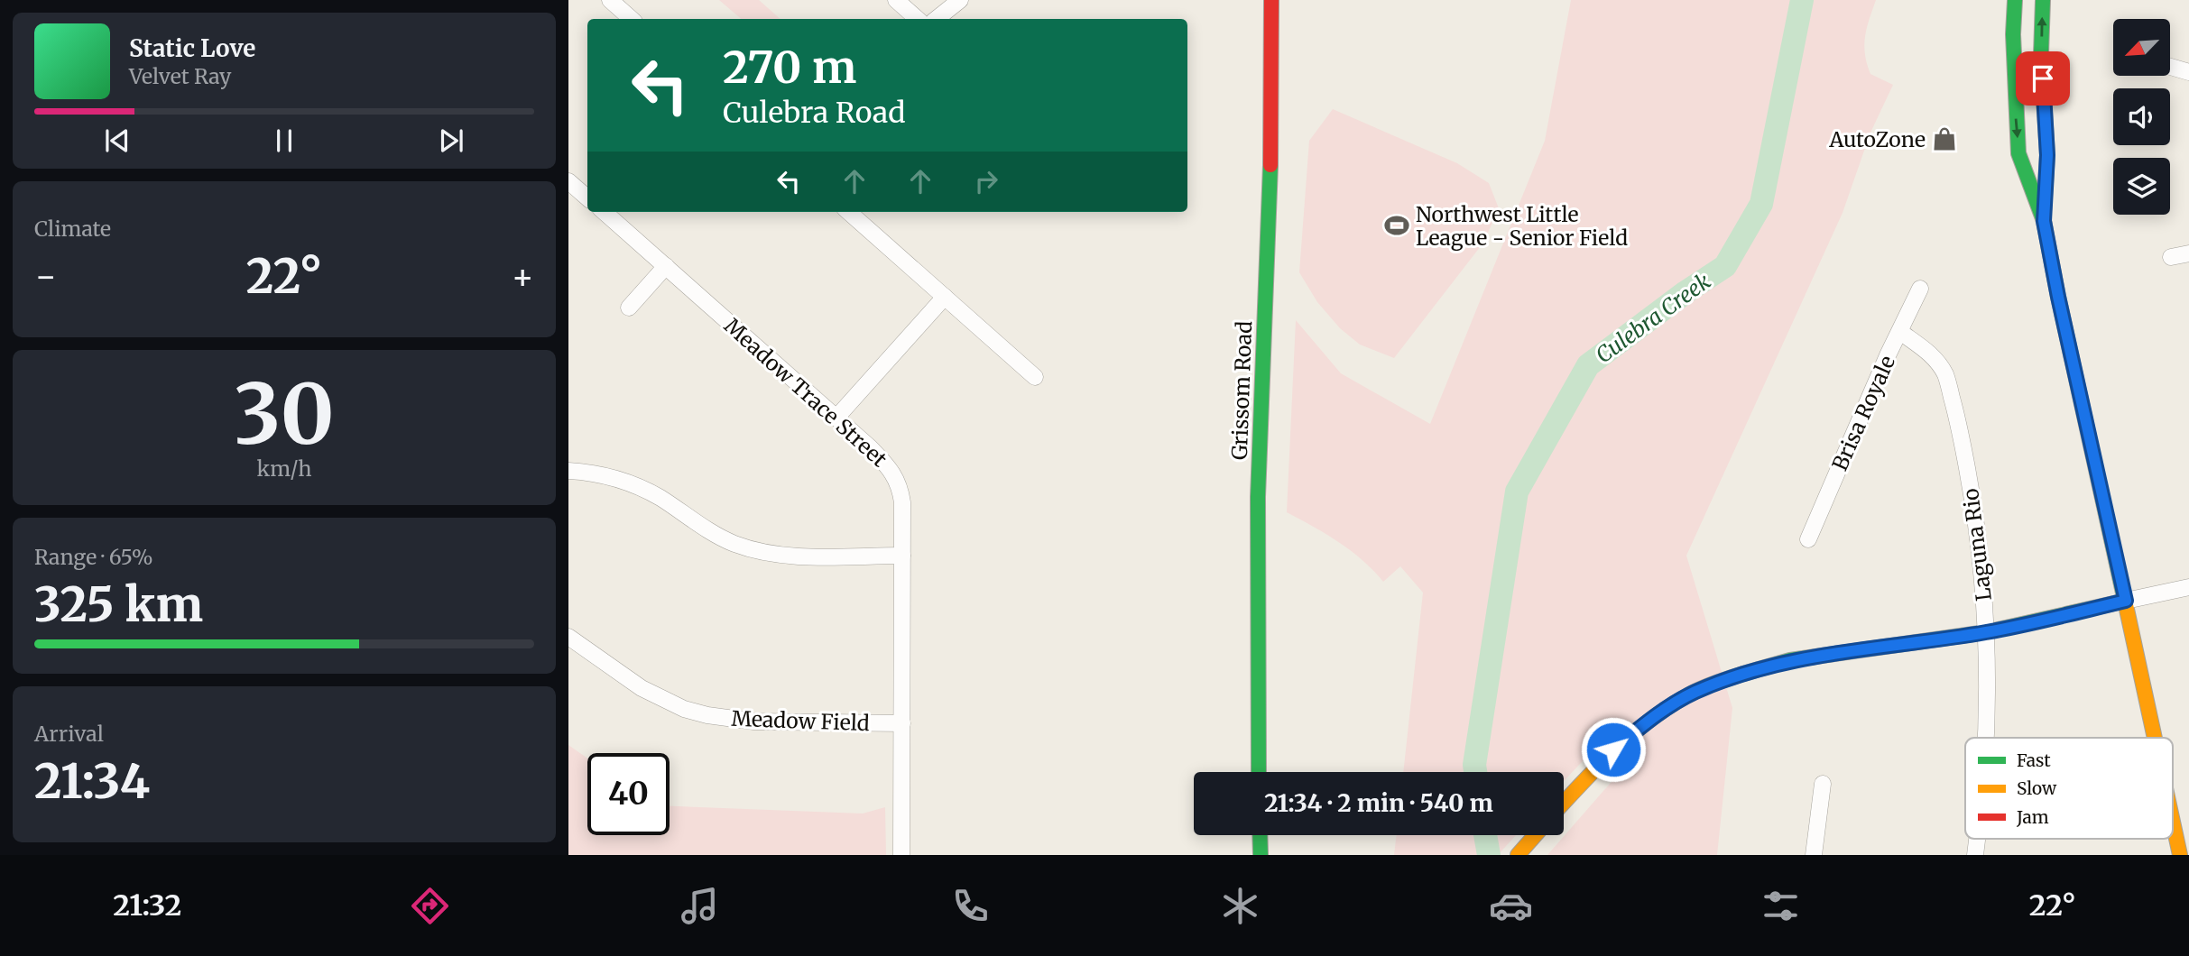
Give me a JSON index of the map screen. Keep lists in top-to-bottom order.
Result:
{
  "streets": {
    "main road": ["Grissom Road"],
    "street": [
      "Meadow Trace Street",
      "Brisa Royale",
      "Laguna Rio",
      "Meadow Field"
    ]
  },
  "crossings": [
    ["Meadow Trace Street", "Meadow Field"],
    ["Brisa Royale", "Laguna Rio"]
  ],
  "water": ["Culebra Creek"],
  "places": {
    "shop": ["AutoZone"],
    "sports": ["Northwest Little League - Senior Field"]
  },
  "legend": ["Fast", "Slow", "Jam"],
  "north": "bottom left",
  "page": {
    "turn": ["270 m", "Culebra Road"],
    "song": ["Static Love", "Velvet Ray"],
    "tile": [
      "Climate",
      ["30", "km/h"],
      ["Range · 65%", "325 km"],
      ["Arrival", "21:34"]
    ],
    "heat": ["−", "22°", "+"],
    "limit": "40",
    "trip": "21:34 · 2 min · 540 m",
    "tabs": ["21:32", "22°"]
  }
}
